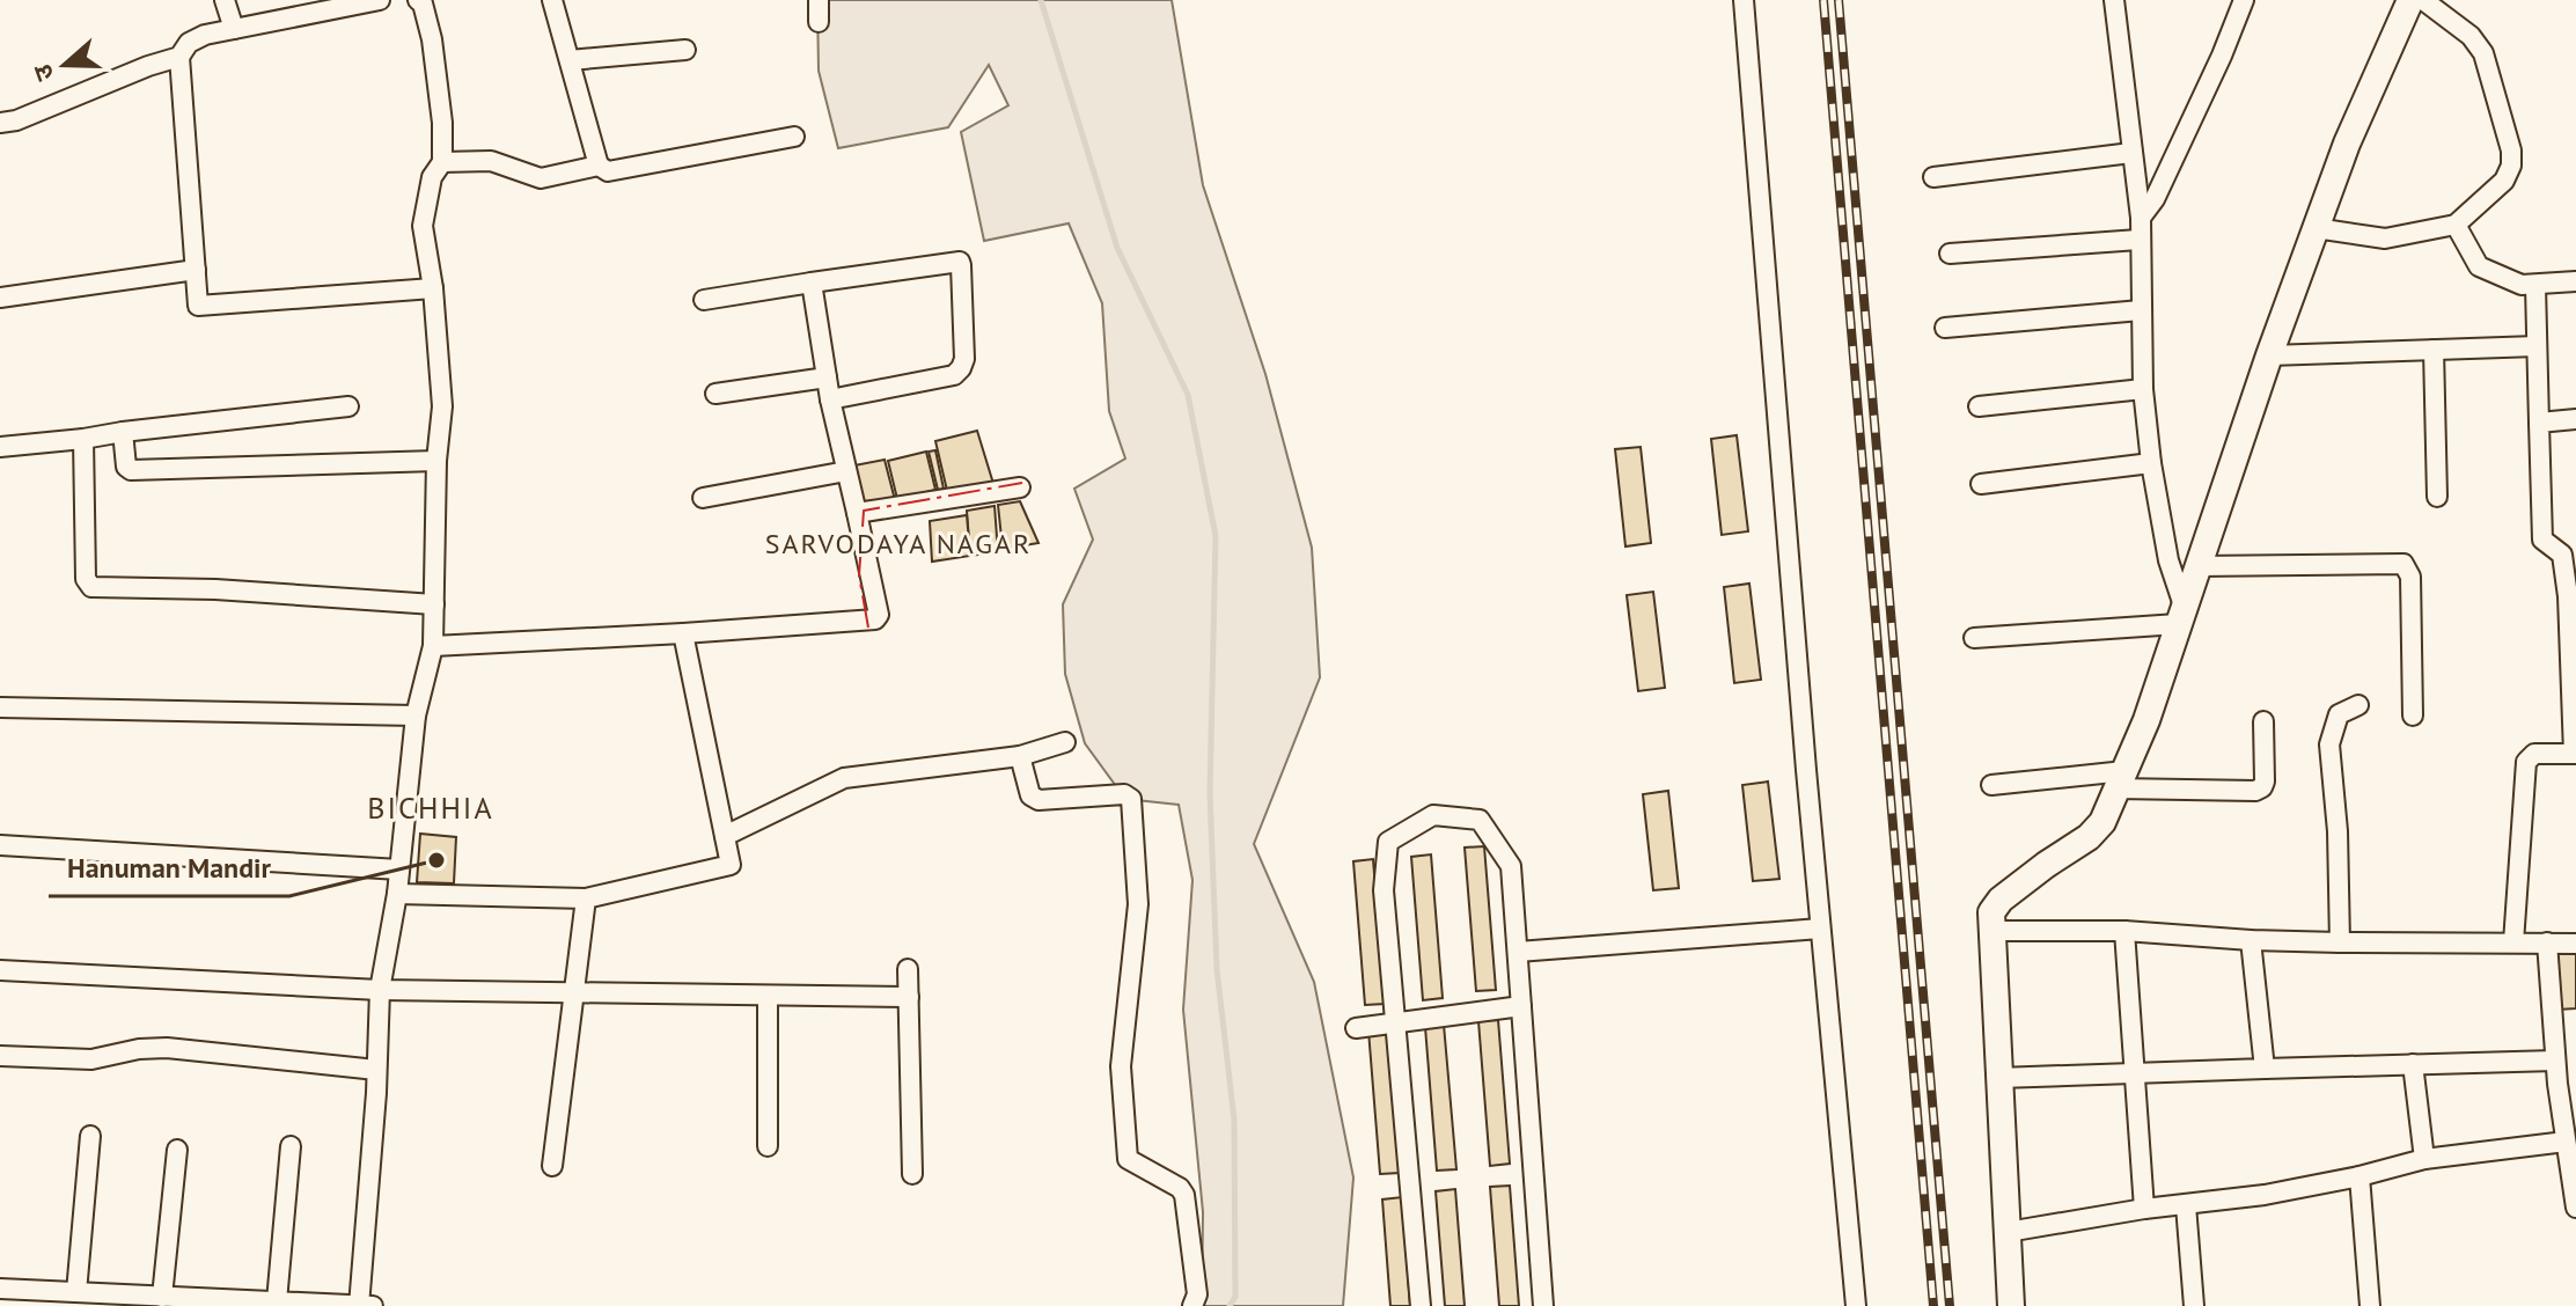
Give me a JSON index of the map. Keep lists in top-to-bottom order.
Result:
{
  "districts": ["SARVODAYA NAGAR", "BICHHIA"],
  "places": ["Hanuman Mandir"],
  "north": "left"
}
